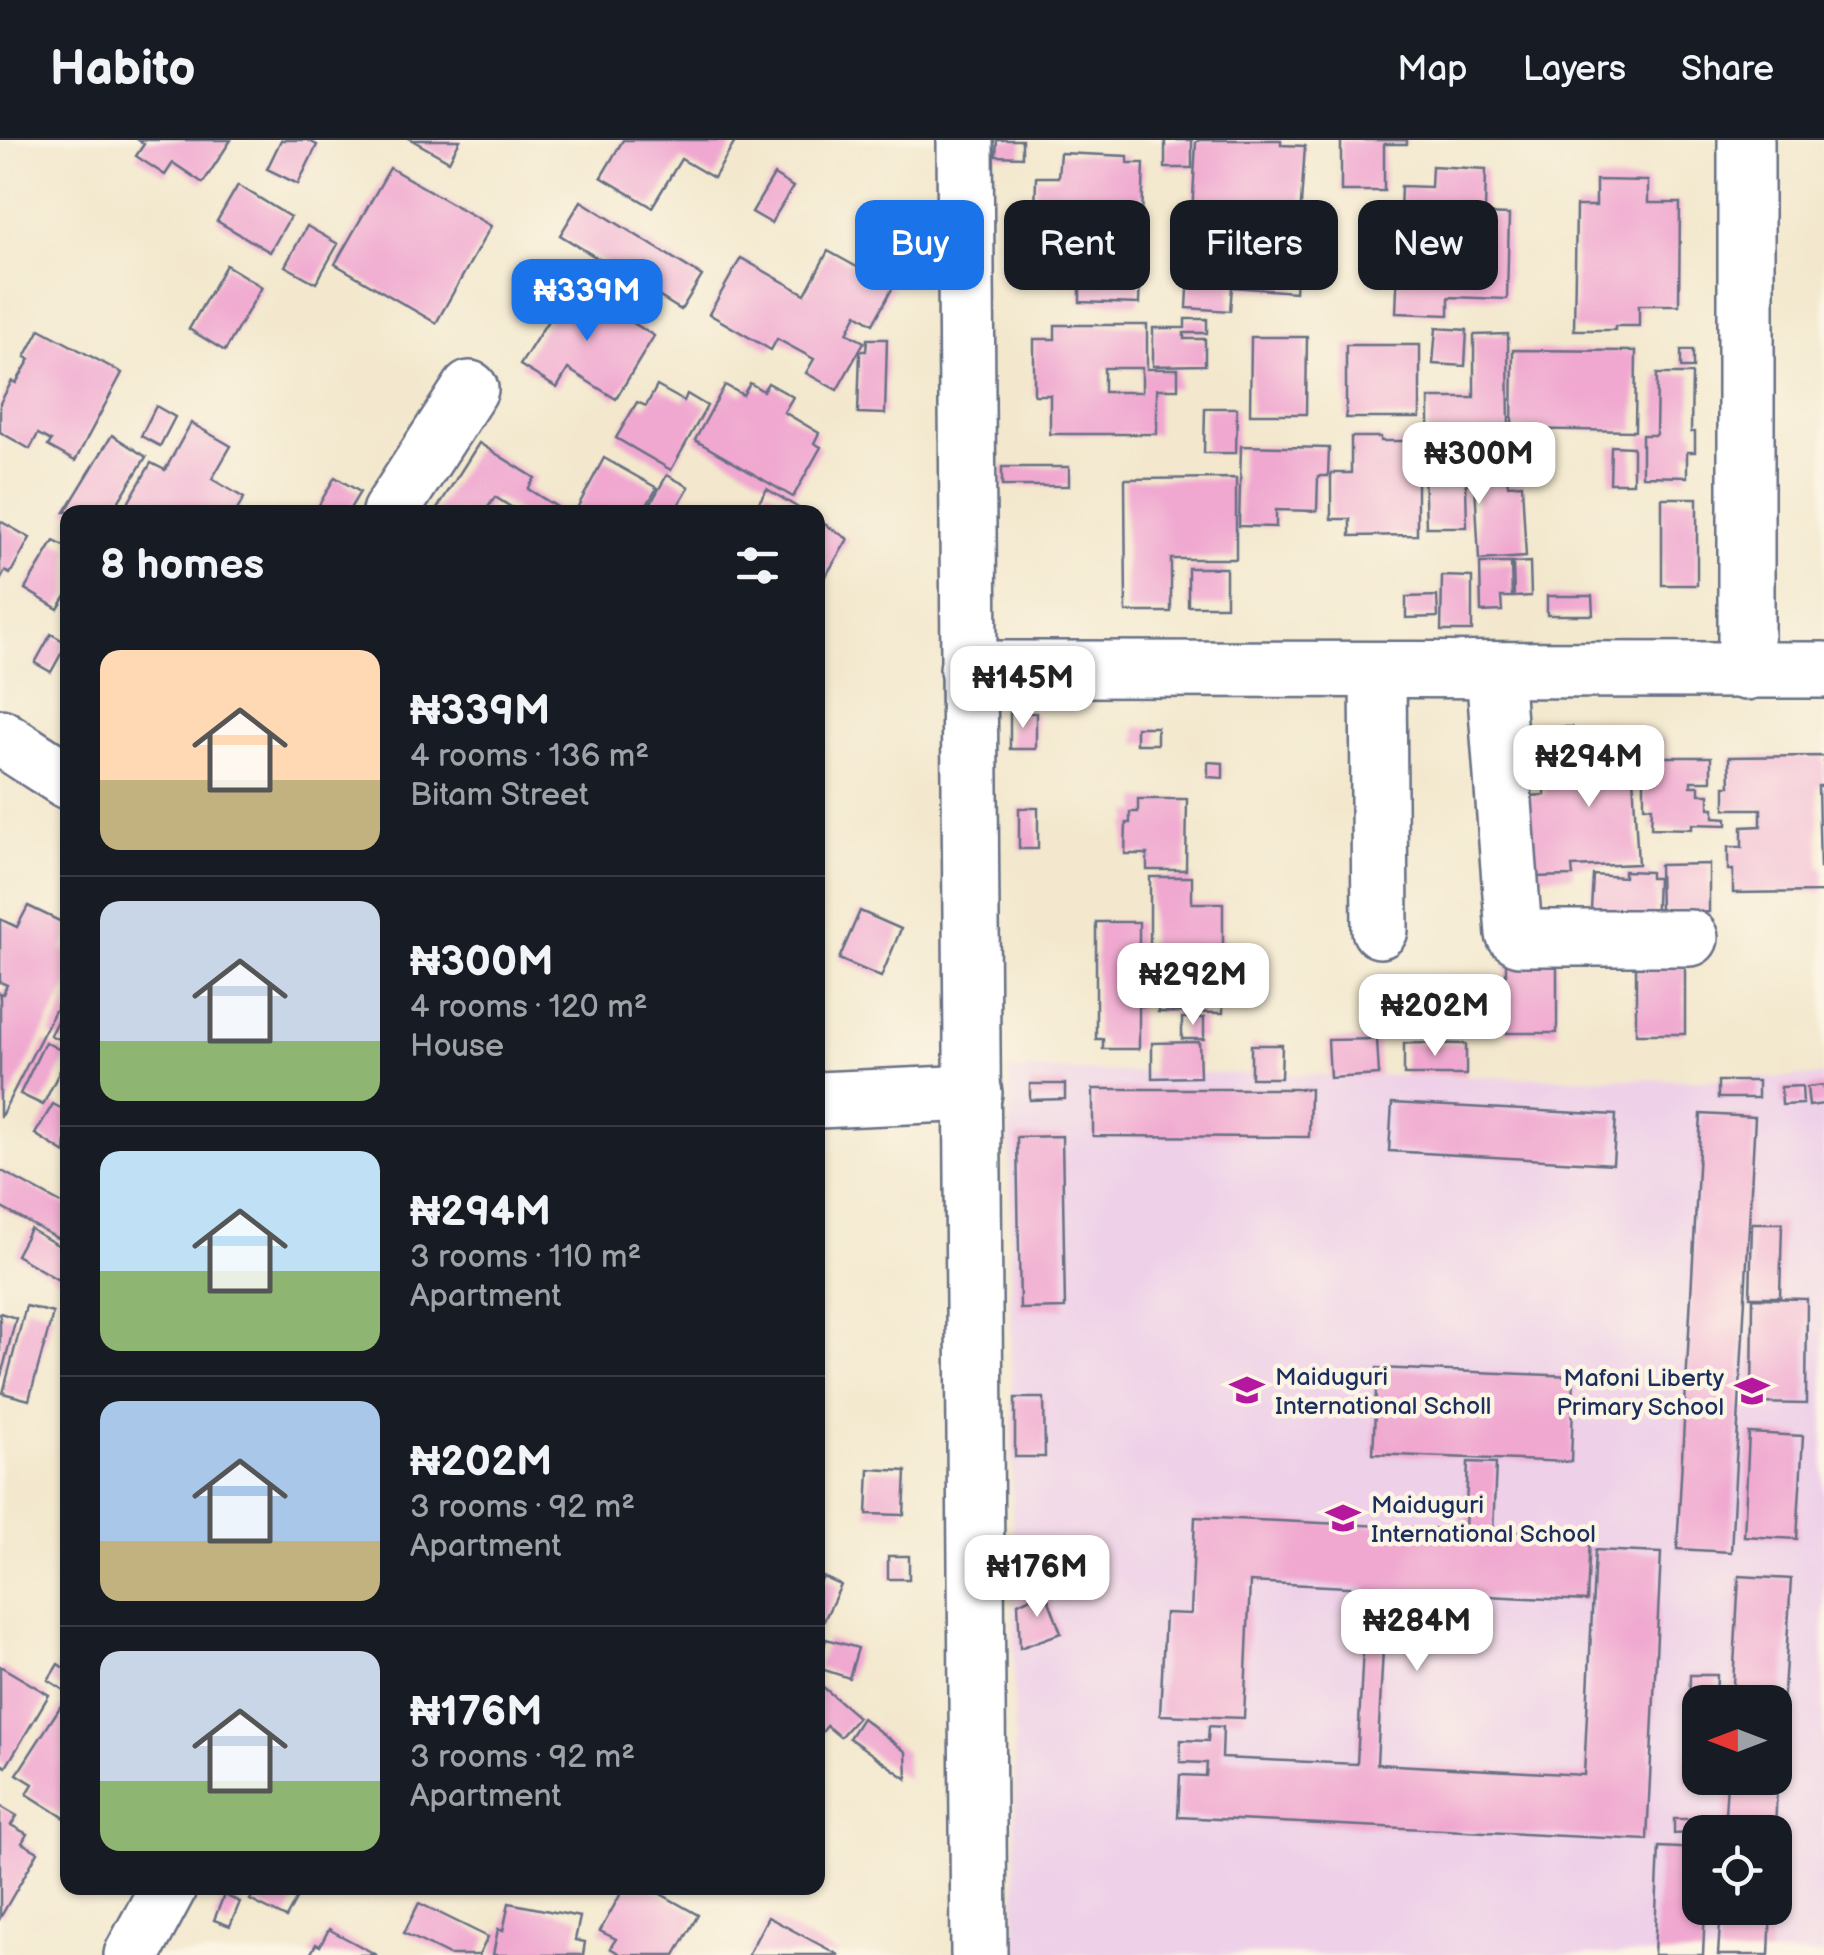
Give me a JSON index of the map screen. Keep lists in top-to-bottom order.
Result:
{
  "places": {
    "school or university": ["Maiduguri International Scholl", "Mafoni Liberty Primary School", "Maiduguri International School"]
  },
  "north": "left",
  "page": {
    "header": "Habito",
    "nav": ["Map", "Layers", "Share"],
    "chip": [
      "Buy",
      "Rent",
      "Filters",
      "New"
    ],
    "price": [
      "₦339M",
      "₦300M",
      "₦145M",
      "₦294M",
      "₦292M",
      "₦202M",
      "₦176M",
      "₦284M"
    ],
    "heading": "8 homes",
    "list": [
      {
        "name": "₦339M",
        "note": "4 rooms · 136 m² · Bitam Street"
      },
      {
        "name": "₦300M",
        "note": "4 rooms · 120 m² · House"
      },
      {
        "name": "₦294M",
        "note": "3 rooms · 110 m² · Apartment"
      },
      {
        "name": "₦202M",
        "note": "3 rooms · 92 m² · Apartment"
      },
      {
        "name": "₦176M",
        "note": "3 rooms · 92 m² · Apartment"
      }
    ]
  }
}
